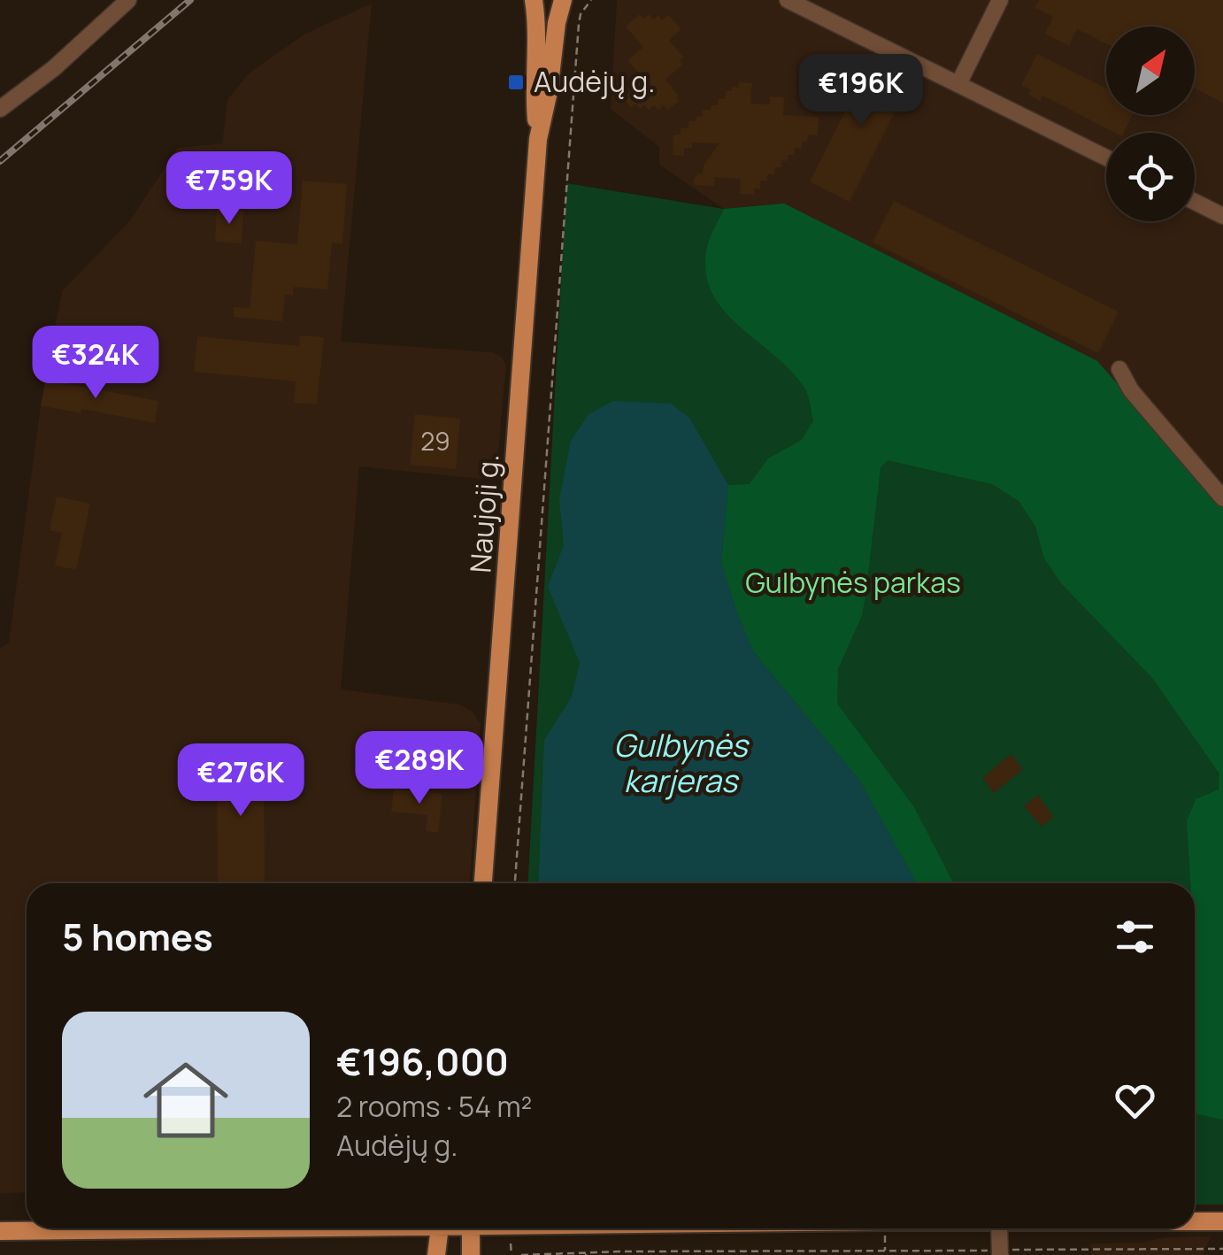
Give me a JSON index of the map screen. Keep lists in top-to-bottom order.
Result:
{
  "streets": {
    "main road": ["Naujoji g."]
  },
  "water": ["Gulbynės karjeras"],
  "parks": ["Gulbynės parkas"],
  "places": {
    "transit": ["Audėjų g."]
  },
  "house_numbers": ["29"],
  "north": "top right",
  "page": {
    "price": [
      "€196K",
      "€759K",
      "€324K",
      "€289K",
      "€276K"
    ],
    "heading": "5 homes",
    "list": [
      {
        "name": "€196,000",
        "note": "2 rooms · 54 m² · Audėjų g."
      }
    ]
  }
}
